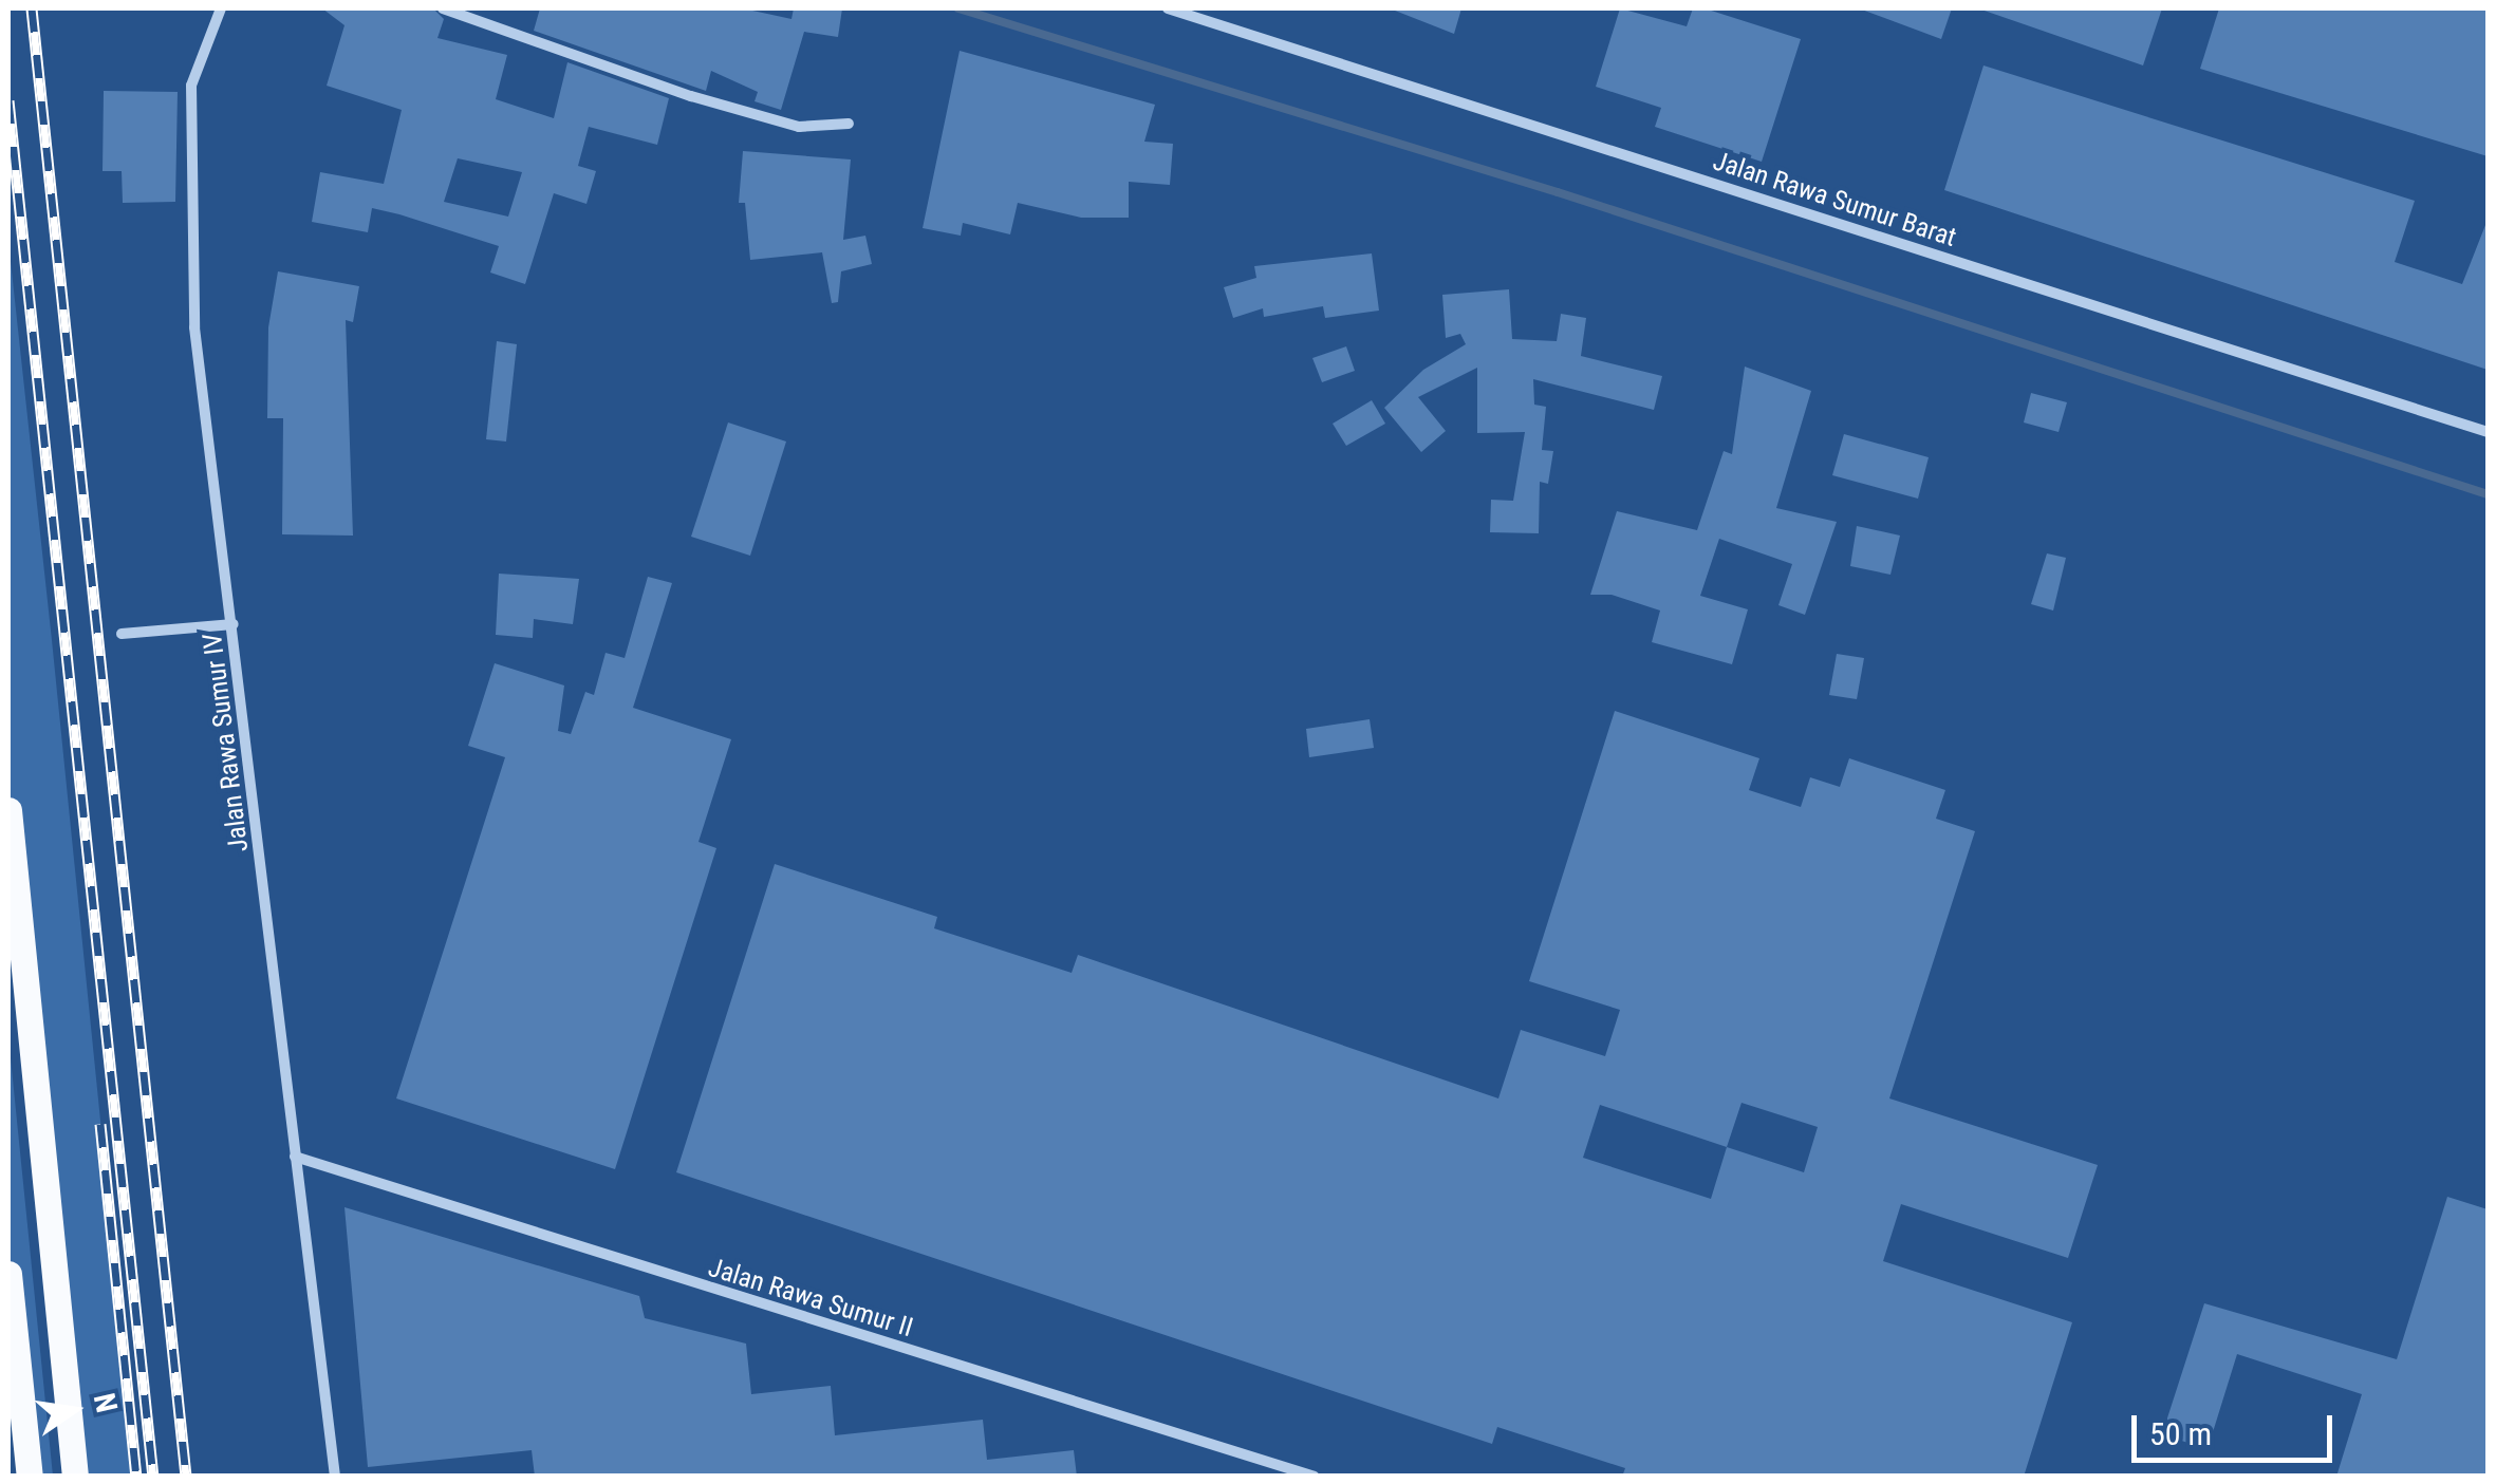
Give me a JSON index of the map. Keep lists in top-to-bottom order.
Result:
{
  "streets": {
    "street": ["Jalan Rawa Sumur Barat", "Jalan Rawa Sumur IV", "Jalan Rawa Sumur II"]
  },
  "crossings": [
    ["Jalan Rawa Sumur IV", "Jalan Rawa Sumur II"]
  ],
  "scale_bar": "50 m",
  "north": "right"
}
